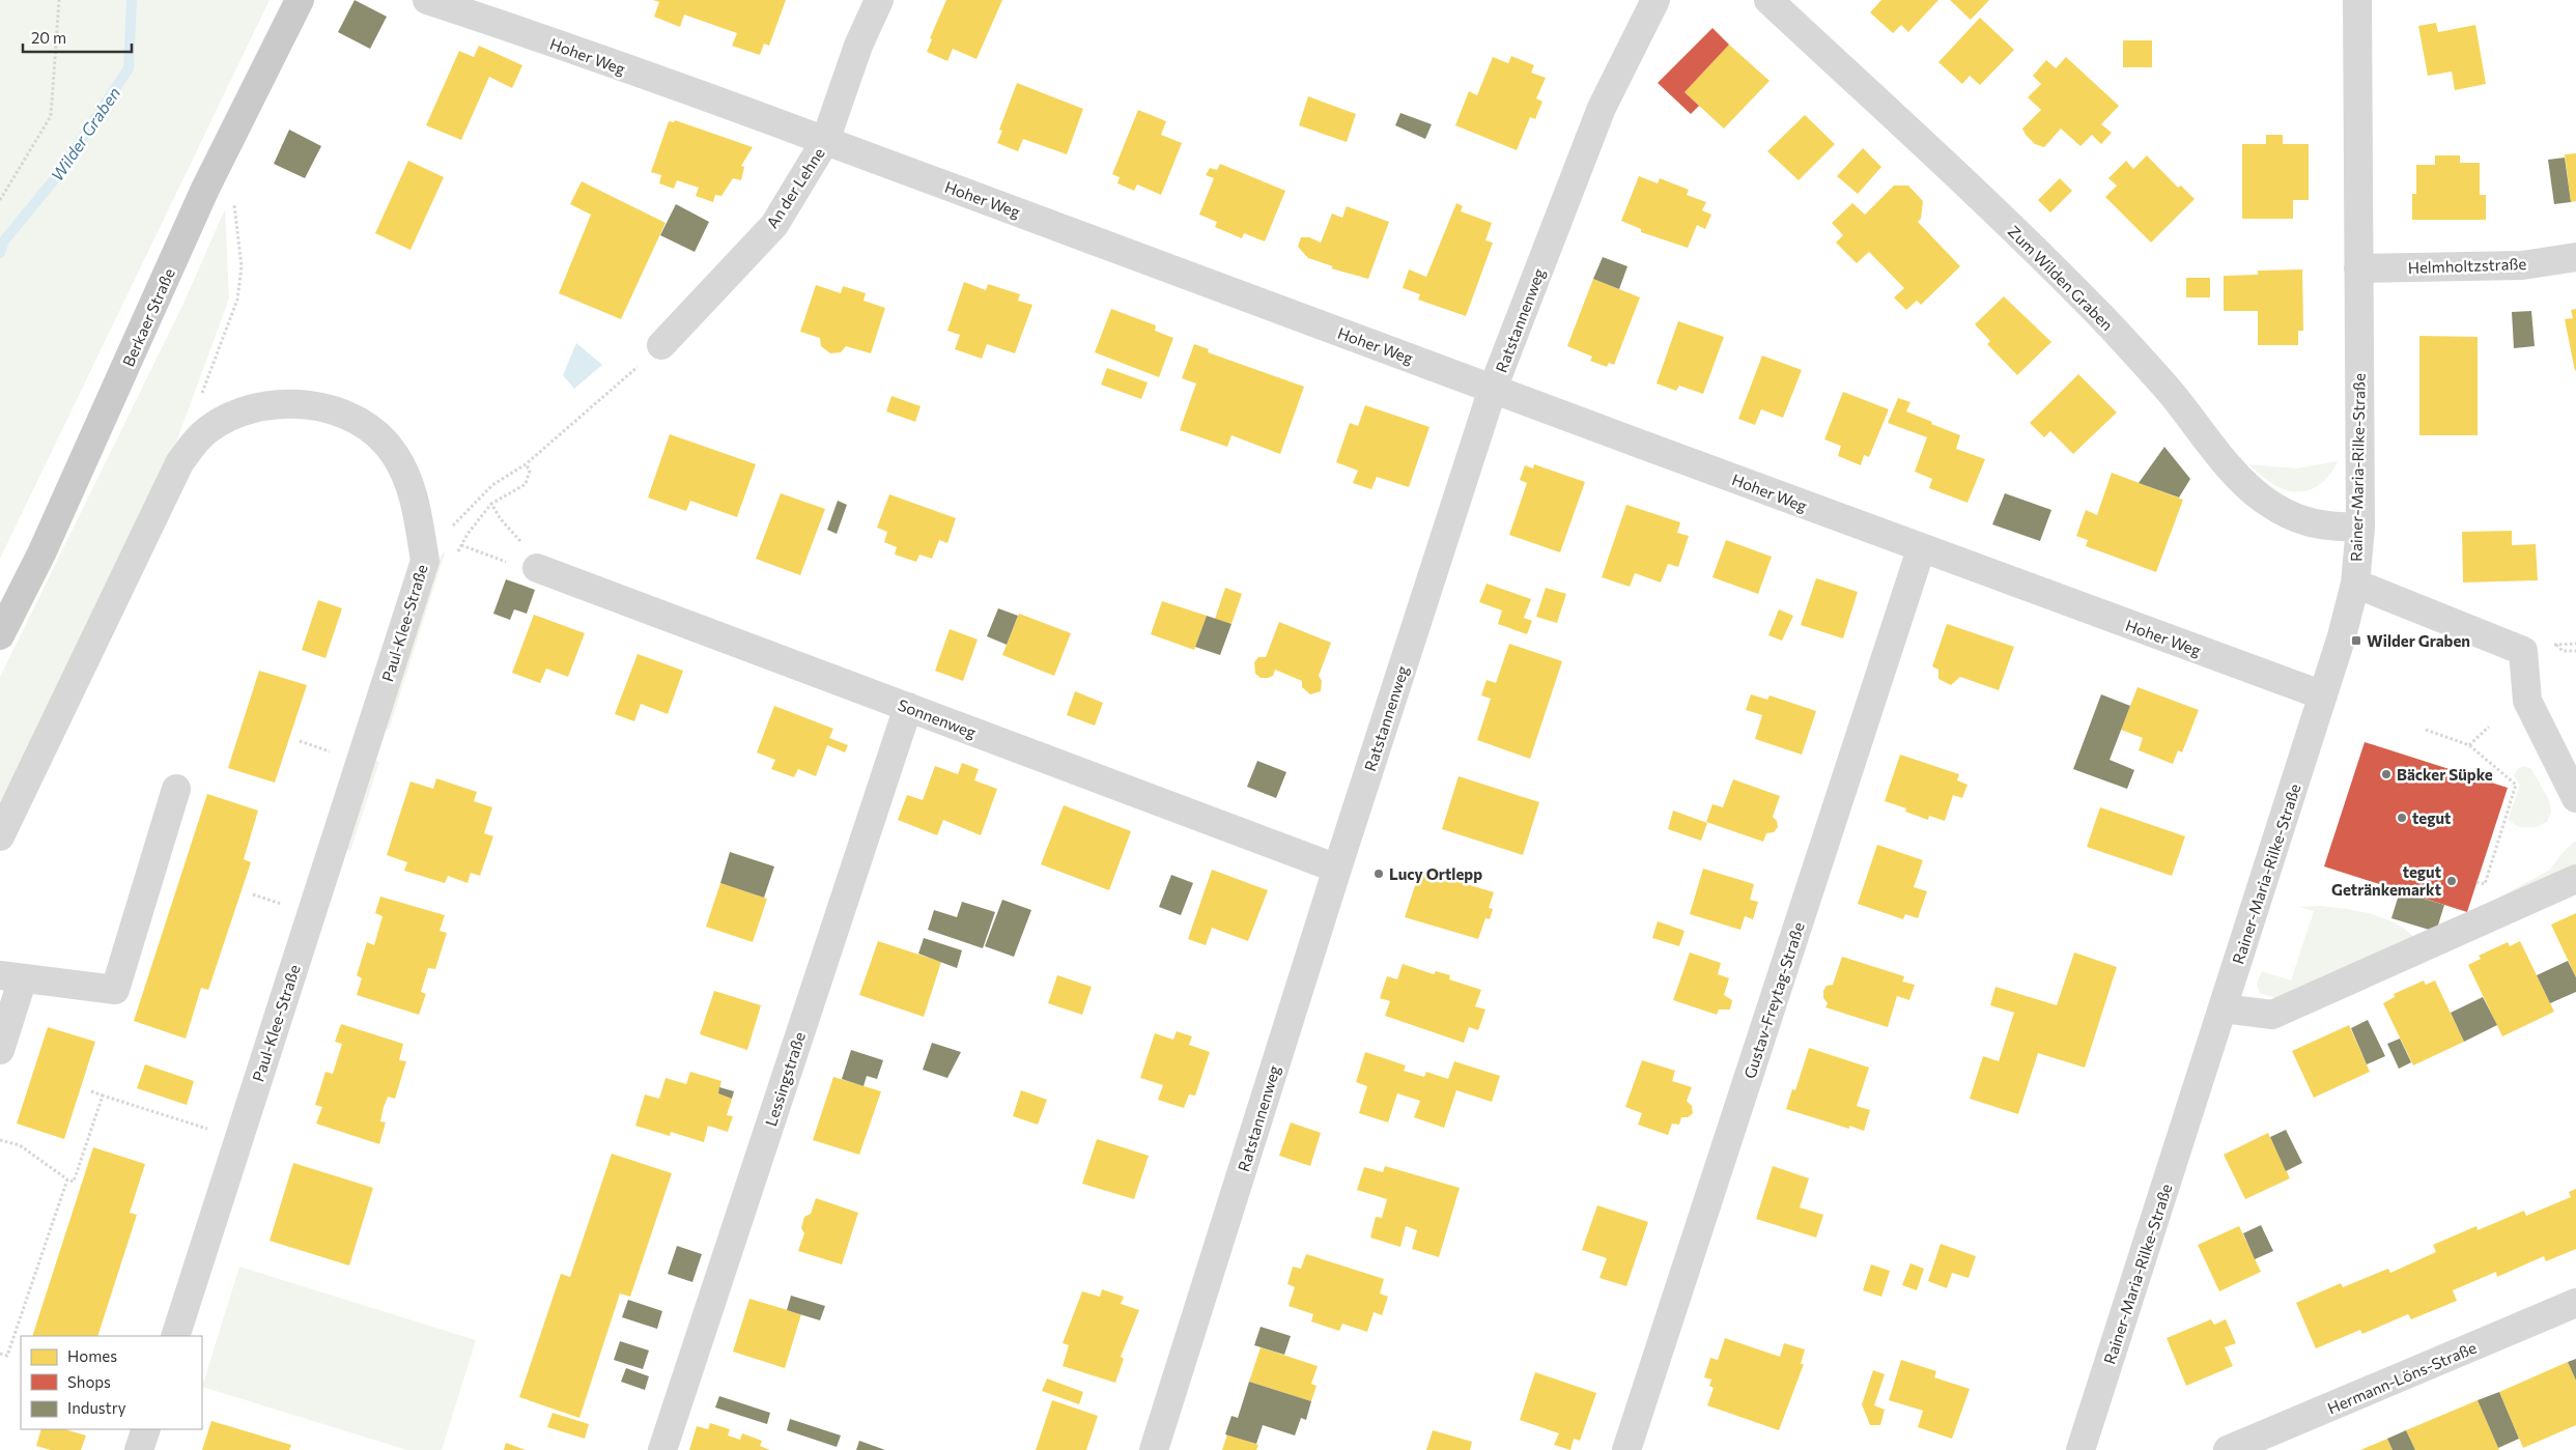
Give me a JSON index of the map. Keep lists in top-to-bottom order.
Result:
{
  "streets": {
    "main road": ["Berkaer Straße"],
    "street": [
      "Hoher Weg",
      "An der Lehne",
      "Helmholtzstraße",
      "Zum Wilden Graben",
      "Ratstannenweg",
      "Rainer-Maria-Rilke-Straße",
      "Paul-Klee-Straße",
      "Sonnenweg",
      "Gustav-Freytag-Straße",
      "Lessingstraße",
      "Hermann-Löns-Straße"
    ]
  },
  "crossings": [
    ["Hoher Weg", "An der Lehne"],
    ["Hoher Weg", "Ratstannenweg"],
    ["Hoher Weg", "Rainer-Maria-Rilke-Straße"],
    ["Hoher Weg", "Gustav-Freytag-Straße"],
    ["Helmholtzstraße", "Rainer-Maria-Rilke-Straße"],
    ["Zum Wilden Graben", "Rainer-Maria-Rilke-Straße"],
    ["Ratstannenweg", "Sonnenweg"],
    ["Sonnenweg", "Lessingstraße"]
  ],
  "water": ["Wilder Graben"],
  "places": {
    "transit": ["Wilder Graben"],
    "other": [
      "Bäcker Süpke",
      "tegut",
      "Lucy Ortlepp",
      "tegut Getränkemarkt"
    ]
  },
  "legend": ["Homes", "Shops", "Industry"],
  "scale_bar": "20 m"
}
